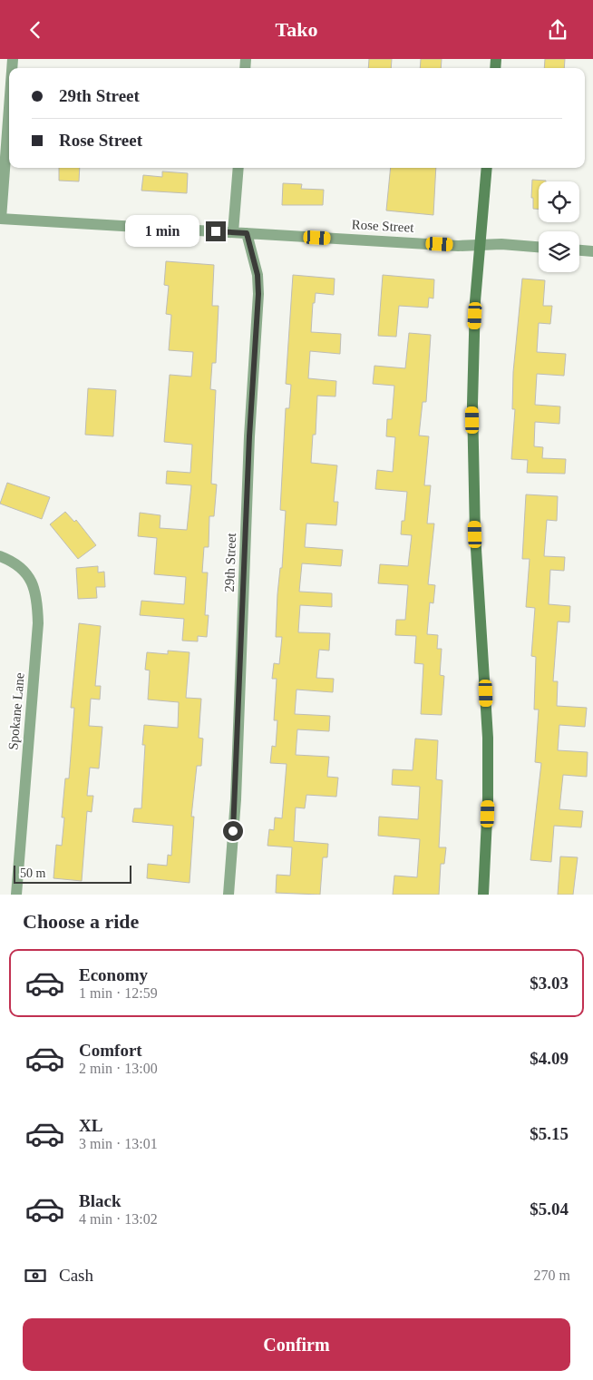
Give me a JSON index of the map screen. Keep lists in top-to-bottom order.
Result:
{
  "streets": {
    "street": ["Rose Street", "29th Street", "Spokane Lane"]
  },
  "crossings": [
    ["Rose Street", "29th Street"]
  ],
  "scale_bar": "50 m",
  "page": {
    "header": "Tako",
    "banner": ["29th Street", "Rose Street"],
    "bubble": "1 min",
    "scale": "50 m",
    "heading": "Choose a ride",
    "list": [
      {
        "name": "Economy",
        "note": "1 min · 12:59",
        "value": "$3.03"
      },
      {
        "name": "Comfort",
        "note": "2 min · 13:00",
        "value": "$4.09"
      },
      {
        "name": "XL",
        "note": "3 min · 13:01",
        "value": "$5.15"
      },
      {
        "name": "Black",
        "note": "4 min · 13:02",
        "value": "$5.04"
      }
    ],
    "pay": ["Cash", "270 m"],
    "buttons": "Confirm"
  }
}
